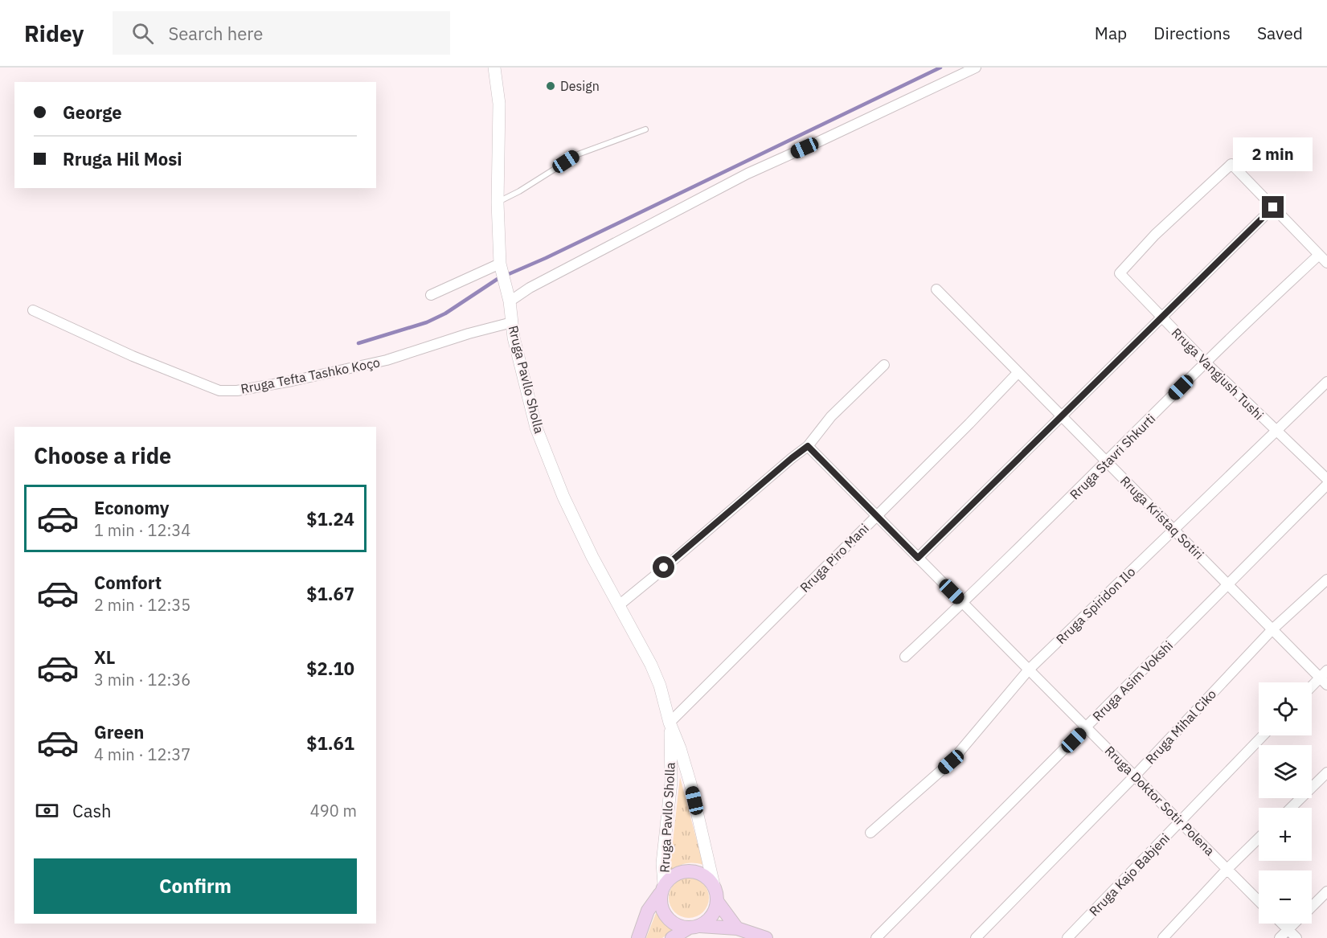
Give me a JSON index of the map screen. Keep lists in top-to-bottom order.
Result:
{
  "streets": {
    "street": [
      "Rruga Vangjush Tushi",
      "Rruga Tefta Tashko Koço",
      "Rruga Pavllo Sholla",
      "Rruga Stavri Shkurti",
      "Rruga Kristaq Sotiri",
      "Rruga Piro Mani",
      "Rruga Spiridon Ilo",
      "Rruga Asim Vokshi",
      "Rruga Mihal Ciko",
      "Rruga Doktor Sotir Polena",
      "Rruga Kajo Babjeni"
    ]
  },
  "crossings": [
    ["Rruga Vangjush Tushi", "Rruga Stavri Shkurti"],
    ["Rruga Vangjush Tushi", "Rruga Spiridon Ilo"],
    ["Rruga Tefta Tashko Koço", "Rruga Pavllo Sholla"],
    ["Rruga Pavllo Sholla", "Rruga Piro Mani"],
    ["Rruga Stavri Shkurti", "Rruga Kristaq Sotiri"],
    ["Rruga Stavri Shkurti", "Rruga Doktor Sotir Polena"],
    ["Rruga Kristaq Sotiri", "Rruga Piro Mani"],
    ["Rruga Kristaq Sotiri", "Rruga Spiridon Ilo"],
    ["Rruga Kristaq Sotiri", "Rruga Asim Vokshi"],
    ["Rruga Kristaq Sotiri", "Rruga Mihal Ciko"],
    ["Rruga Piro Mani", "Rruga Doktor Sotir Polena"],
    ["Rruga Spiridon Ilo", "Rruga Doktor Sotir Polena"],
    ["Rruga Asim Vokshi", "Rruga Doktor Sotir Polena"],
    ["Rruga Mihal Ciko", "Rruga Doktor Sotir Polena"],
    ["Rruga Doktor Sotir Polena", "Rruga Kajo Babjeni"]
  ],
  "places": ["Design"],
  "page": {
    "header": "Ridey",
    "search": "Search here",
    "nav": ["Map", "Directions", "Saved"],
    "banner": ["George", "Rruga Hil Mosi"],
    "bubble": "2 min",
    "heading": "Choose a ride",
    "list": [
      {
        "name": "Economy",
        "note": "1 min · 12:34",
        "value": "$1.24"
      },
      {
        "name": "Comfort",
        "note": "2 min · 12:35",
        "value": "$1.67"
      },
      {
        "name": "XL",
        "note": "3 min · 12:36",
        "value": "$2.10"
      },
      {
        "name": "Green",
        "note": "4 min · 12:37",
        "value": "$1.61"
      }
    ],
    "map_buttons": ["+", "−"],
    "pay": ["Cash", "490 m"],
    "buttons": "Confirm"
  }
}
